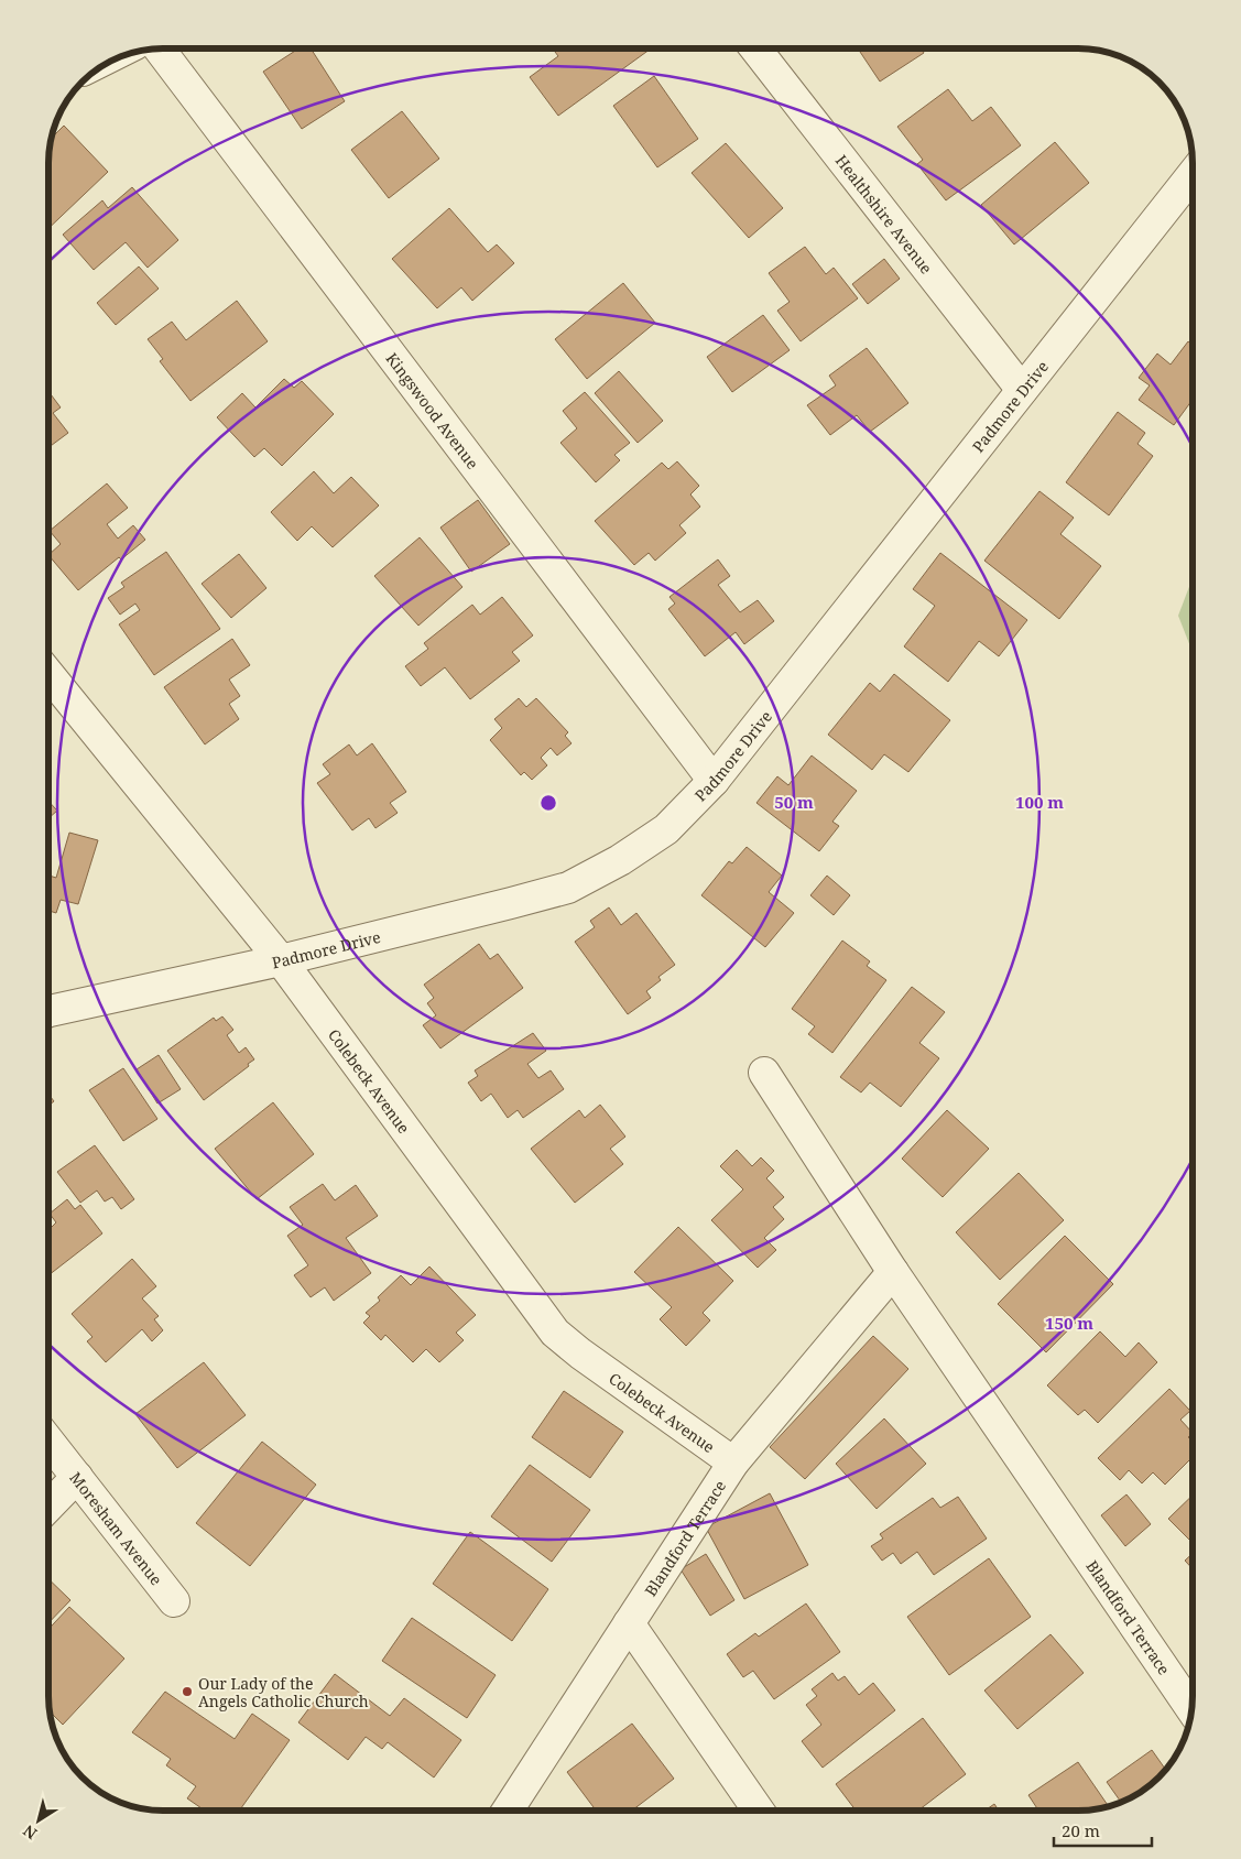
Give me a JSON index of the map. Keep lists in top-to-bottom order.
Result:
{
  "streets": {
    "street": [
      "Healthshire Avenue",
      "Padmore Drive",
      "Kingswood Avenue",
      "Colebeck Avenue",
      "Moresham Avenue",
      "Blandford Terrace"
    ]
  },
  "crossings": [
    ["Healthshire Avenue", "Padmore Drive"],
    ["Padmore Drive", "Kingswood Avenue"],
    ["Padmore Drive", "Colebeck Avenue"],
    ["Colebeck Avenue", "Blandford Terrace"]
  ],
  "places": ["Our Lady of the Angels Catholic Church"],
  "scale_bar": "20 m",
  "north": "bottom left",
  "rings": ["50 m", "100 m", "150 m"]
}
